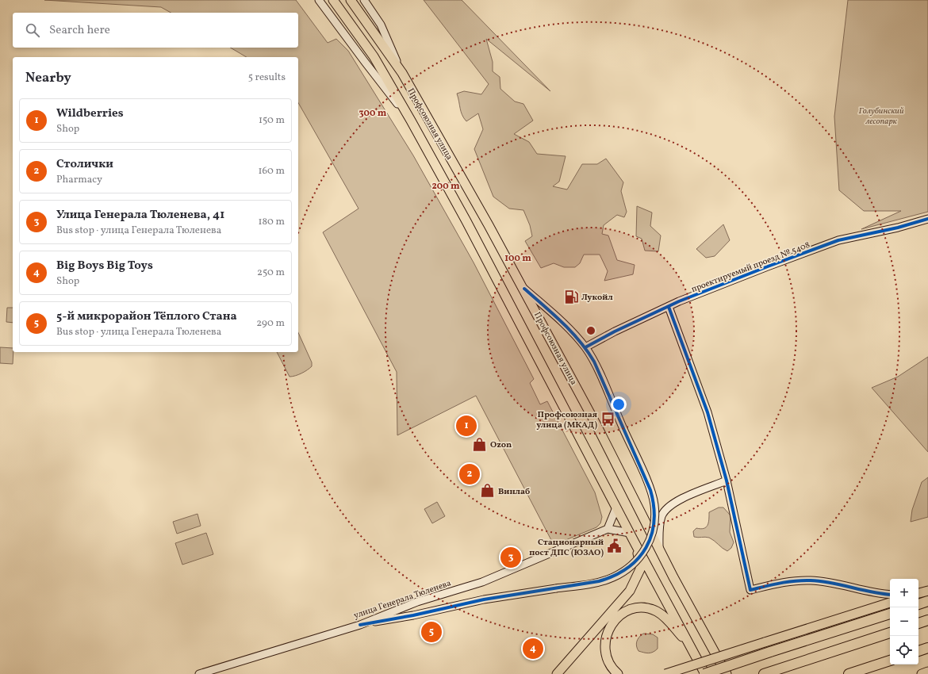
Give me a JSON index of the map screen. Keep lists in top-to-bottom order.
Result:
{
  "streets": {
    "main road": ["Профсоюзная улица"],
    "street": ["проектируемый проезд № 5408", "улица Генерала Тюленева"]
  },
  "parks": ["Голубинский лесопарк"],
  "places": {
    "fuel station": ["Лукойл"],
    "bus stop": ["Профсоюзная улица (МКАД)"],
    "shop": ["Ozon", "Винлаб"],
    "public building": ["Стационарный пост ДПС (ЮЗАО)"]
  },
  "page": {
    "search": "Search here",
    "heading": ["Nearby", "5 results"],
    "list": [
      {
        "mark": "1",
        "name": "Wildberries",
        "note": "Shop",
        "value": "150 m"
      },
      {
        "mark": "2",
        "name": "Столички",
        "note": "Pharmacy",
        "value": "160 m"
      },
      {
        "mark": "3",
        "name": "Улица Генерала Тюленева, 41",
        "note": "Bus stop · улица Генерала Тюленева",
        "value": "180 m"
      },
      {
        "mark": "4",
        "name": "Big Boys Big Toys",
        "note": "Shop",
        "value": "250 m"
      },
      {
        "mark": "5",
        "name": "5-й микрорайон Тёплого Стана",
        "note": "Bus stop · улица Генерала Тюленева",
        "value": "290 m"
      }
    ],
    "pins": [
      "1",
      "2",
      "3",
      "5",
      "4"
    ],
    "map_buttons": ["+", "−"]
  },
  "rings": ["300 m", "200 m", "100 m"]
}
